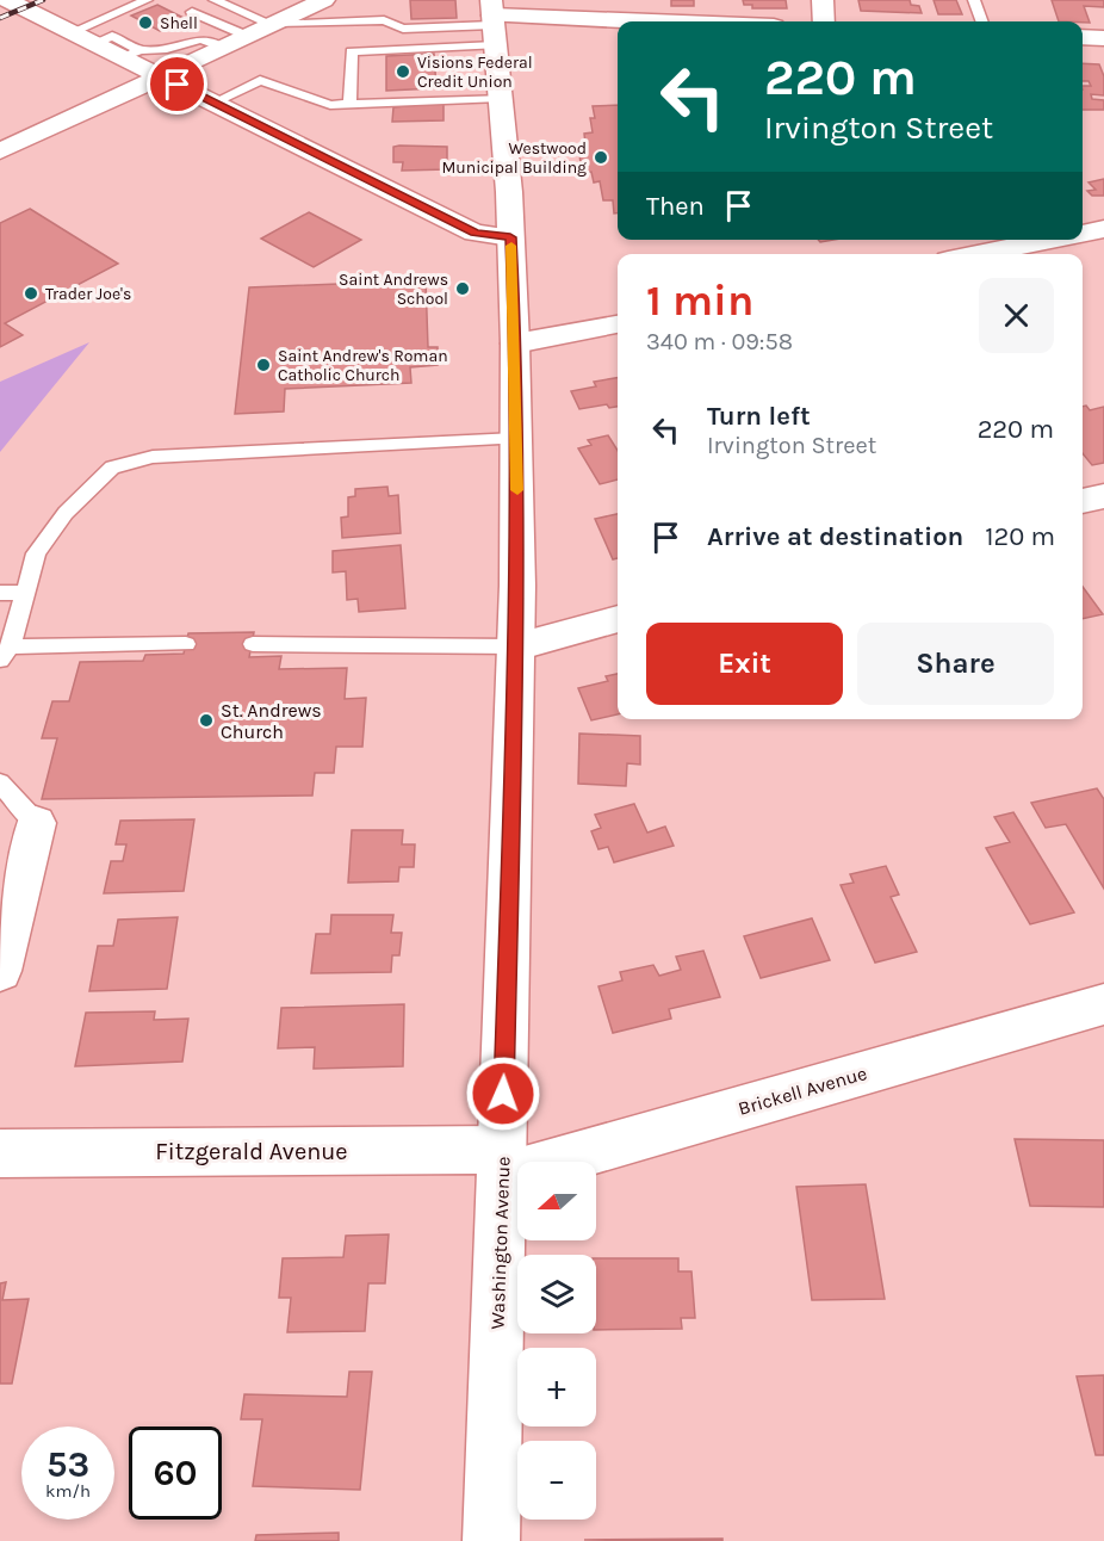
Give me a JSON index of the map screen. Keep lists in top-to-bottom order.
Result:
{
  "streets": {
    "street": ["Brickell Avenue", "Fitzgerald Avenue", "Washington Avenue"]
  },
  "crossings": [
    ["Brickell Avenue", "Fitzgerald Avenue"],
    ["Brickell Avenue", "Washington Avenue"],
    ["Fitzgerald Avenue", "Washington Avenue"]
  ],
  "places": [
    "Shell",
    "Visions Federal Credit Union",
    "Westwood Municipal Building",
    "Saint Andrews School",
    "Trader Joe's",
    "Saint Andrew's Roman Catholic Church",
    "St. Andrews Church"
  ],
  "north": "left",
  "page": {
    "turn": ["220 m", "Irvington Street"],
    "then": "Then",
    "heading": ["1 min", "340 m · 09:58"],
    "list": [
      {
        "name": "Turn left",
        "note": "Irvington Street",
        "value": "220 m"
      },
      {
        "name": "Arrive at destination",
        "value": "120 m"
      }
    ],
    "buttons": ["Exit", "Share"],
    "map_buttons": ["+", "−"],
    "speed": "53 km/h",
    "limit": "60"
  }
}
